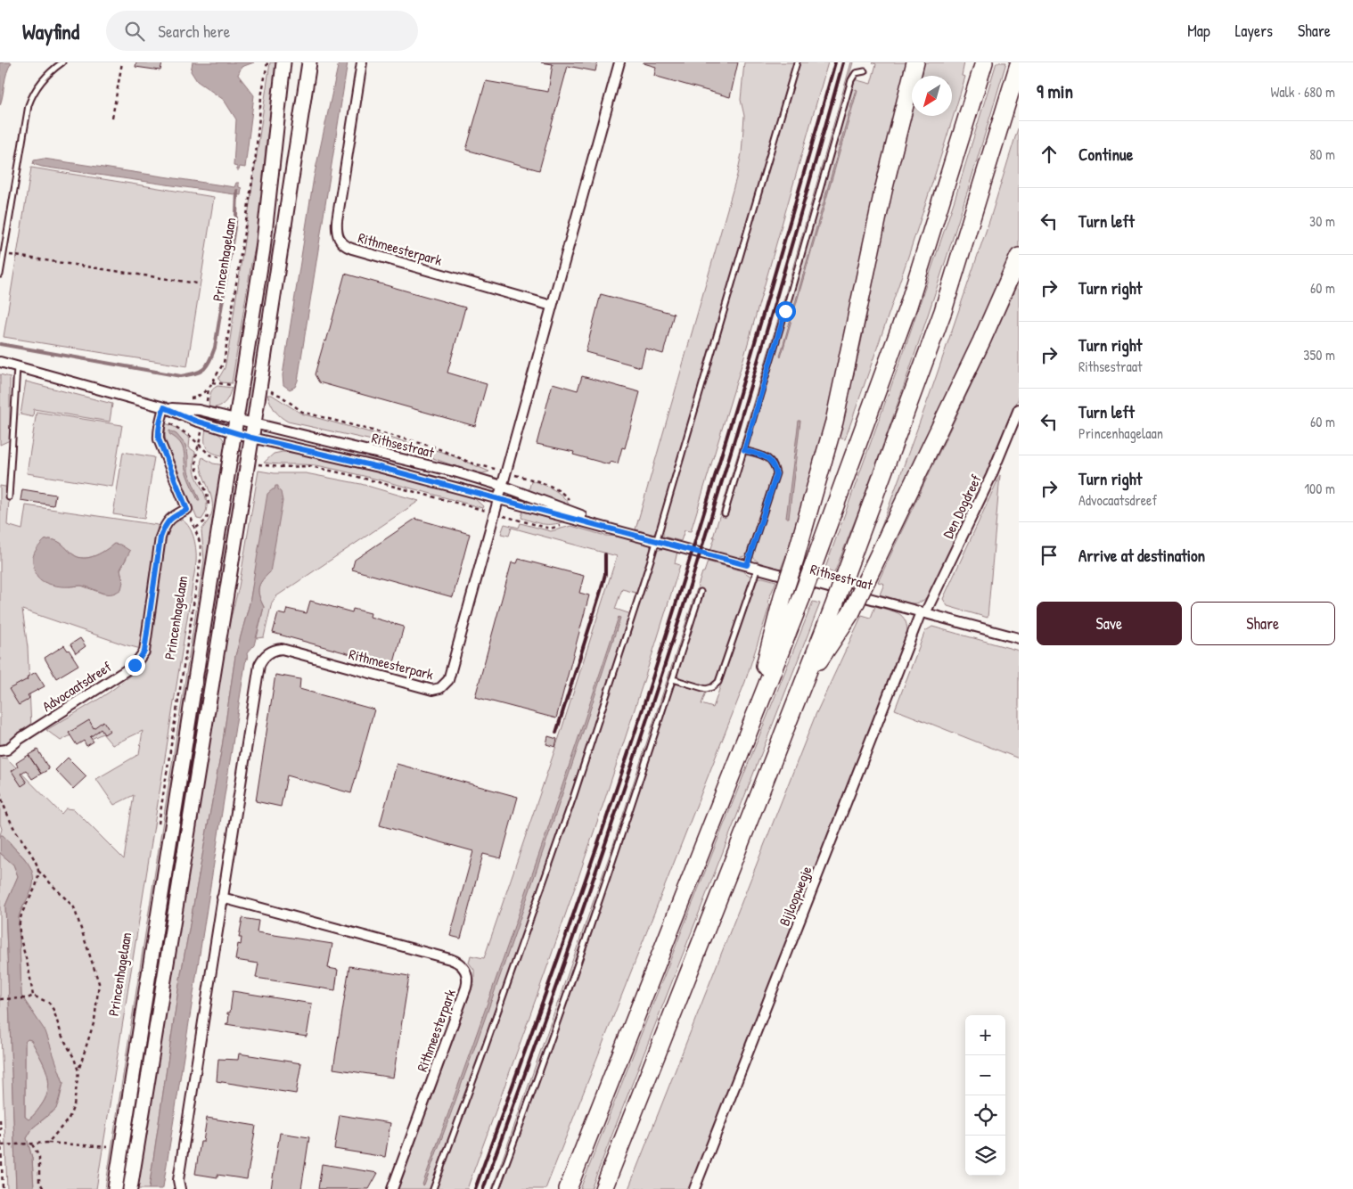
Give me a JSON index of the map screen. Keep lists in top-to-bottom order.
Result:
{
  "streets": {
    "main road": ["Princenhagelaan"],
    "street": [
      "Rithmeesterpark",
      "Rithsestraat",
      "Den Dogdreef",
      "Advocaatsdreef",
      "Bijloopwegje"
    ]
  },
  "crossings": [
    ["Rithmeesterpark", "Rithsestraat"],
    ["Princenhagelaan", "Rithsestraat"],
    ["Rithsestraat", "Den Dogdreef"],
    ["Rithsestraat", "Advocaatsdreef"],
    ["Rithsestraat", "Bijloopwegje"],
    ["Den Dogdreef", "Bijloopwegje"]
  ],
  "north": "bottom left",
  "page": {
    "header": "Wayfind",
    "search": "Search here",
    "nav": ["Map", "Layers", "Share"],
    "heading": ["9 min", "Walk · 680 m"],
    "list": [
      ["Continue", "80 m"],
      ["Turn left", "30 m"],
      ["Turn right", "60 m"],
      ["Turn right", "Rithsestraat", "350 m"],
      ["Turn left", "Princenhagelaan", "60 m"],
      ["Turn right", "Advocaatsdreef", "100 m"],
      "Arrive at destination"
    ],
    "buttons": ["Save", "Share"],
    "map_buttons": ["+", "−"]
  }
}
